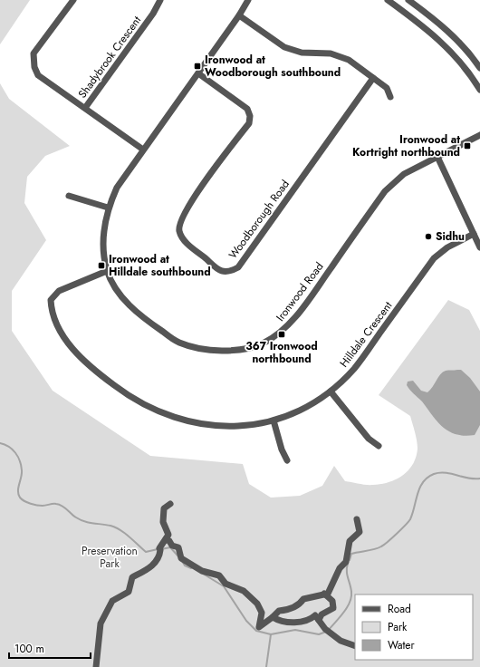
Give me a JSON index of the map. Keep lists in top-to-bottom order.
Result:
{
  "streets": {
    "street": [
      "Shadybrook Crescent",
      "Woodborough Road",
      "Ironwood Road",
      "Hilldale Crescent"
    ]
  },
  "crossings": [
    ["Shadybrook Crescent", "Ironwood Road"],
    ["Woodborough Road", "Ironwood Road"],
    ["Ironwood Road", "Hilldale Crescent"]
  ],
  "parks": ["Preservation Park"],
  "places": {
    "transit": [
      "Ironwood at Woodborough southbound",
      "Ironwood at Kortright northbound",
      "Ironwood at Hilldale southbound",
      "367 Ironwood northbound"
    ],
    "other": ["Sidhu"]
  },
  "legend": ["Road", "Park", "Water"],
  "scale_bar": "100 m"
}
